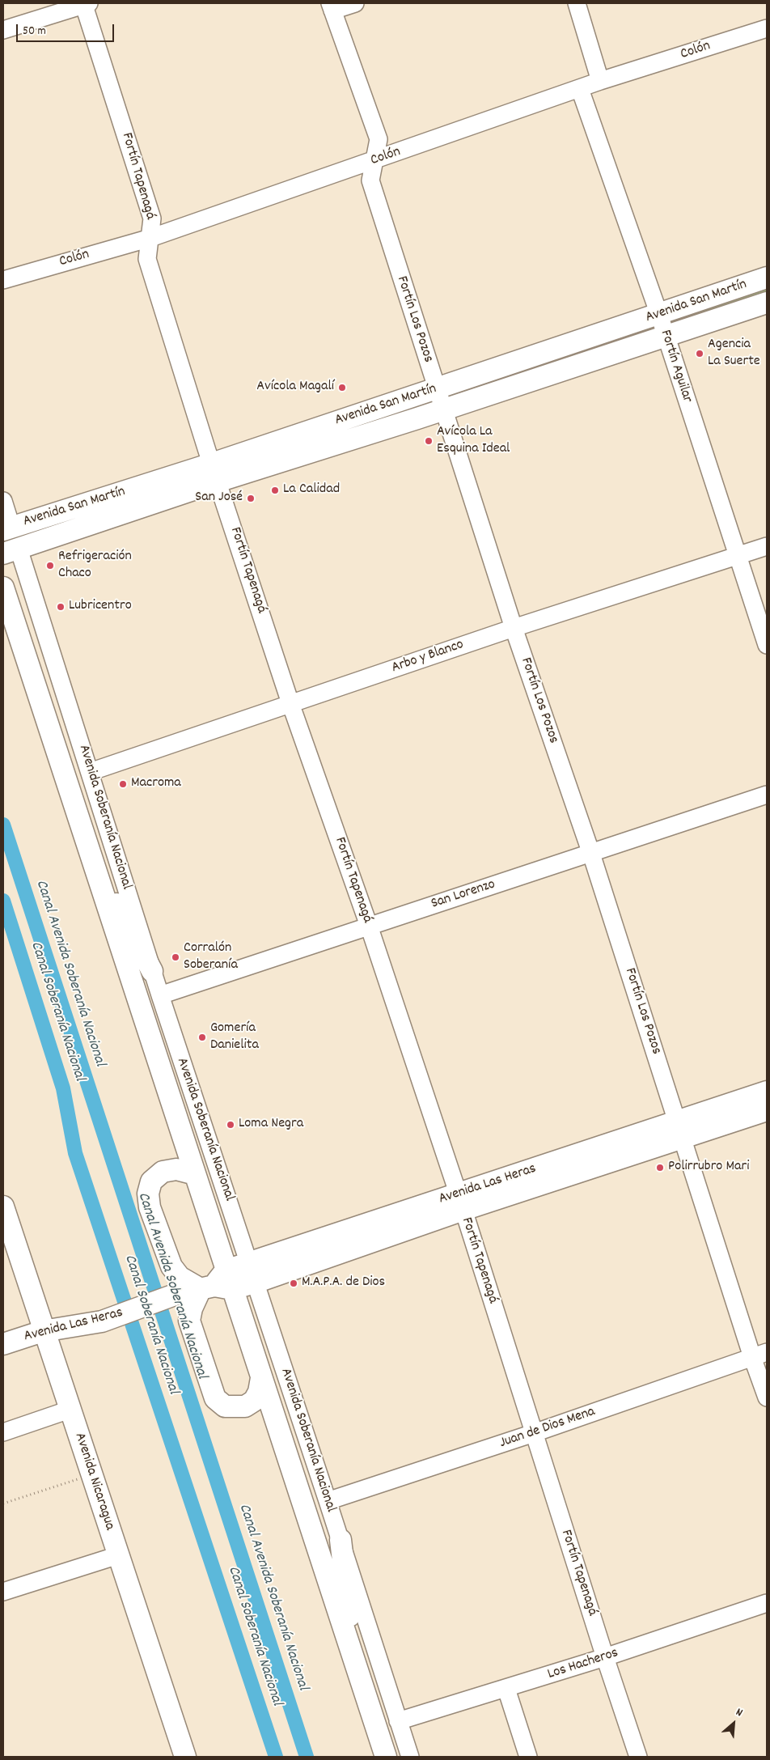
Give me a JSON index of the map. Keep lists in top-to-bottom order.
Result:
{
  "streets": {
    "main road": [
      "Avenida San Martín",
      "Avenida Soberanía Nacional",
      "Avenida Las Heras",
      "Avenida Nicaragua"
    ],
    "street": [
      "Colón",
      "Fortín Tapenagá",
      "Fortín Los Pozos",
      "Fortín Aguilar",
      "Arbo y Blanco",
      "San Lorenzo",
      "Juan de Dios Mena",
      "Los Hacheros"
    ]
  },
  "crossings": [
    ["Colón", "Fortín Tapenagá"],
    ["Colón", "Fortín Los Pozos"],
    ["Colón", "Fortín Aguilar"],
    ["Fortín Tapenagá", "Avenida San Martín"],
    ["Fortín Tapenagá", "Arbo y Blanco"],
    ["Fortín Tapenagá", "San Lorenzo"],
    ["Fortín Tapenagá", "Avenida Las Heras"],
    ["Fortín Tapenagá", "Juan de Dios Mena"],
    ["Fortín Tapenagá", "Los Hacheros"],
    ["Avenida San Martín", "Fortín Los Pozos"],
    ["Avenida San Martín", "Fortín Aguilar"],
    ["Avenida San Martín", "Avenida Soberanía Nacional"],
    ["Fortín Los Pozos", "Arbo y Blanco"],
    ["Fortín Los Pozos", "San Lorenzo"],
    ["Fortín Los Pozos", "Avenida Las Heras"],
    ["Fortín Los Pozos", "Juan de Dios Mena"],
    ["Fortín Aguilar", "Arbo y Blanco"],
    ["Arbo y Blanco", "Avenida Soberanía Nacional"],
    ["Avenida Soberanía Nacional", "San Lorenzo"],
    ["Avenida Soberanía Nacional", "Avenida Las Heras"],
    ["Avenida Soberanía Nacional", "Juan de Dios Mena"],
    ["Avenida Soberanía Nacional", "Los Hacheros"],
    ["Avenida Las Heras", "Avenida Nicaragua"]
  ],
  "water": ["Canal Avenida Soberanía Nacional", "Canal Soberanía Nacional"],
  "places": [
    "Agencia La Suerte",
    "Avícola Magalí",
    "Avícola La Esquina Ideal",
    "La Calidad",
    "San José",
    "Refrigeración Chaco",
    "Lubricentro",
    "Macroma",
    "Corralón Soberanía",
    "Gomería Danielita",
    "Loma Negra",
    "Polirrubro Mari",
    "M.A.P.A. de Dios"
  ],
  "scale_bar": "50 m",
  "north": "top right"
}
